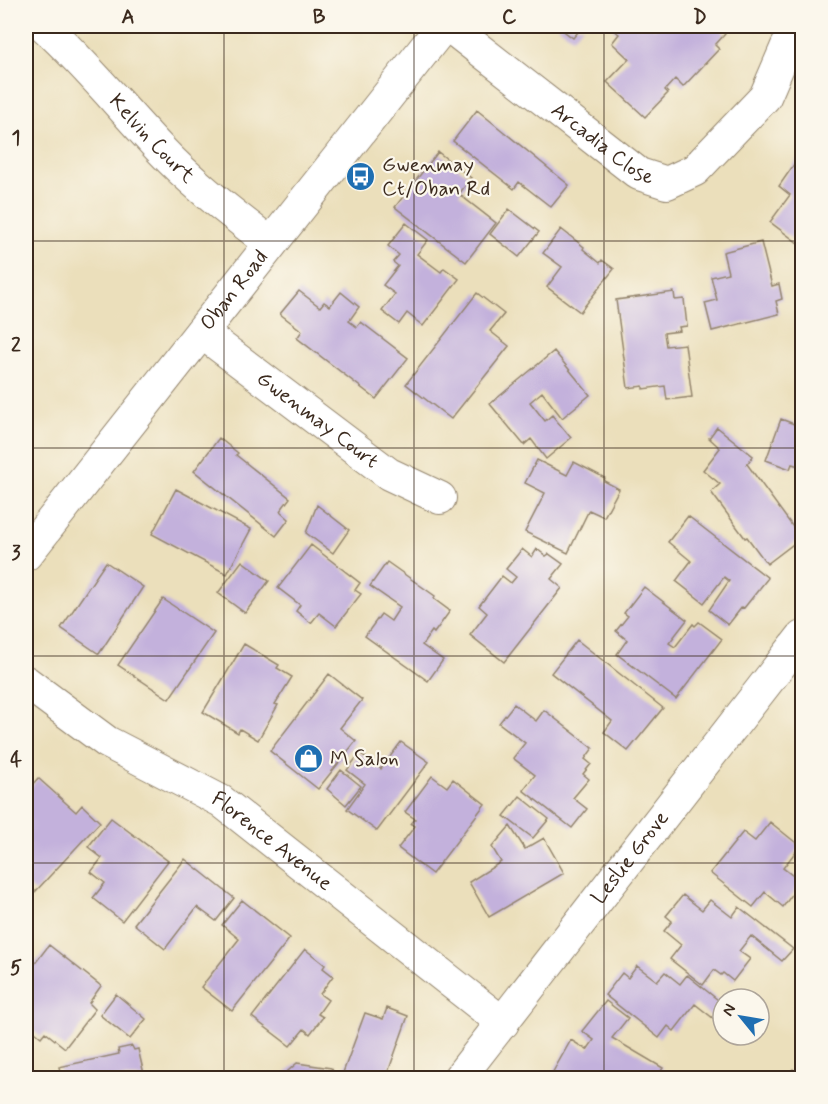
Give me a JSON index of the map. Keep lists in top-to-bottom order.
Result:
{
  "streets": {
    "street": [
      "Kelvin Court",
      "Arcadia Close",
      "Oban Road",
      "Gwenmay Court",
      "Florence Avenue",
      "Leslie Grove"
    ]
  },
  "crossings": [
    ["Kelvin Court", "Oban Road"],
    ["Oban Road", "Gwenmay Court"],
    ["Florence Avenue", "Leslie Grove"]
  ],
  "places": {
    "bus stop": ["Gwenmay Ct/Oban Rd"],
    "shop": ["M Salon"]
  },
  "north": "top left",
  "grid": {
    "columns": [
      "A",
      "B",
      "C",
      "D"
    ],
    "rows": [
      "1",
      "2",
      "3",
      "4",
      "5"
    ]
  }
}
